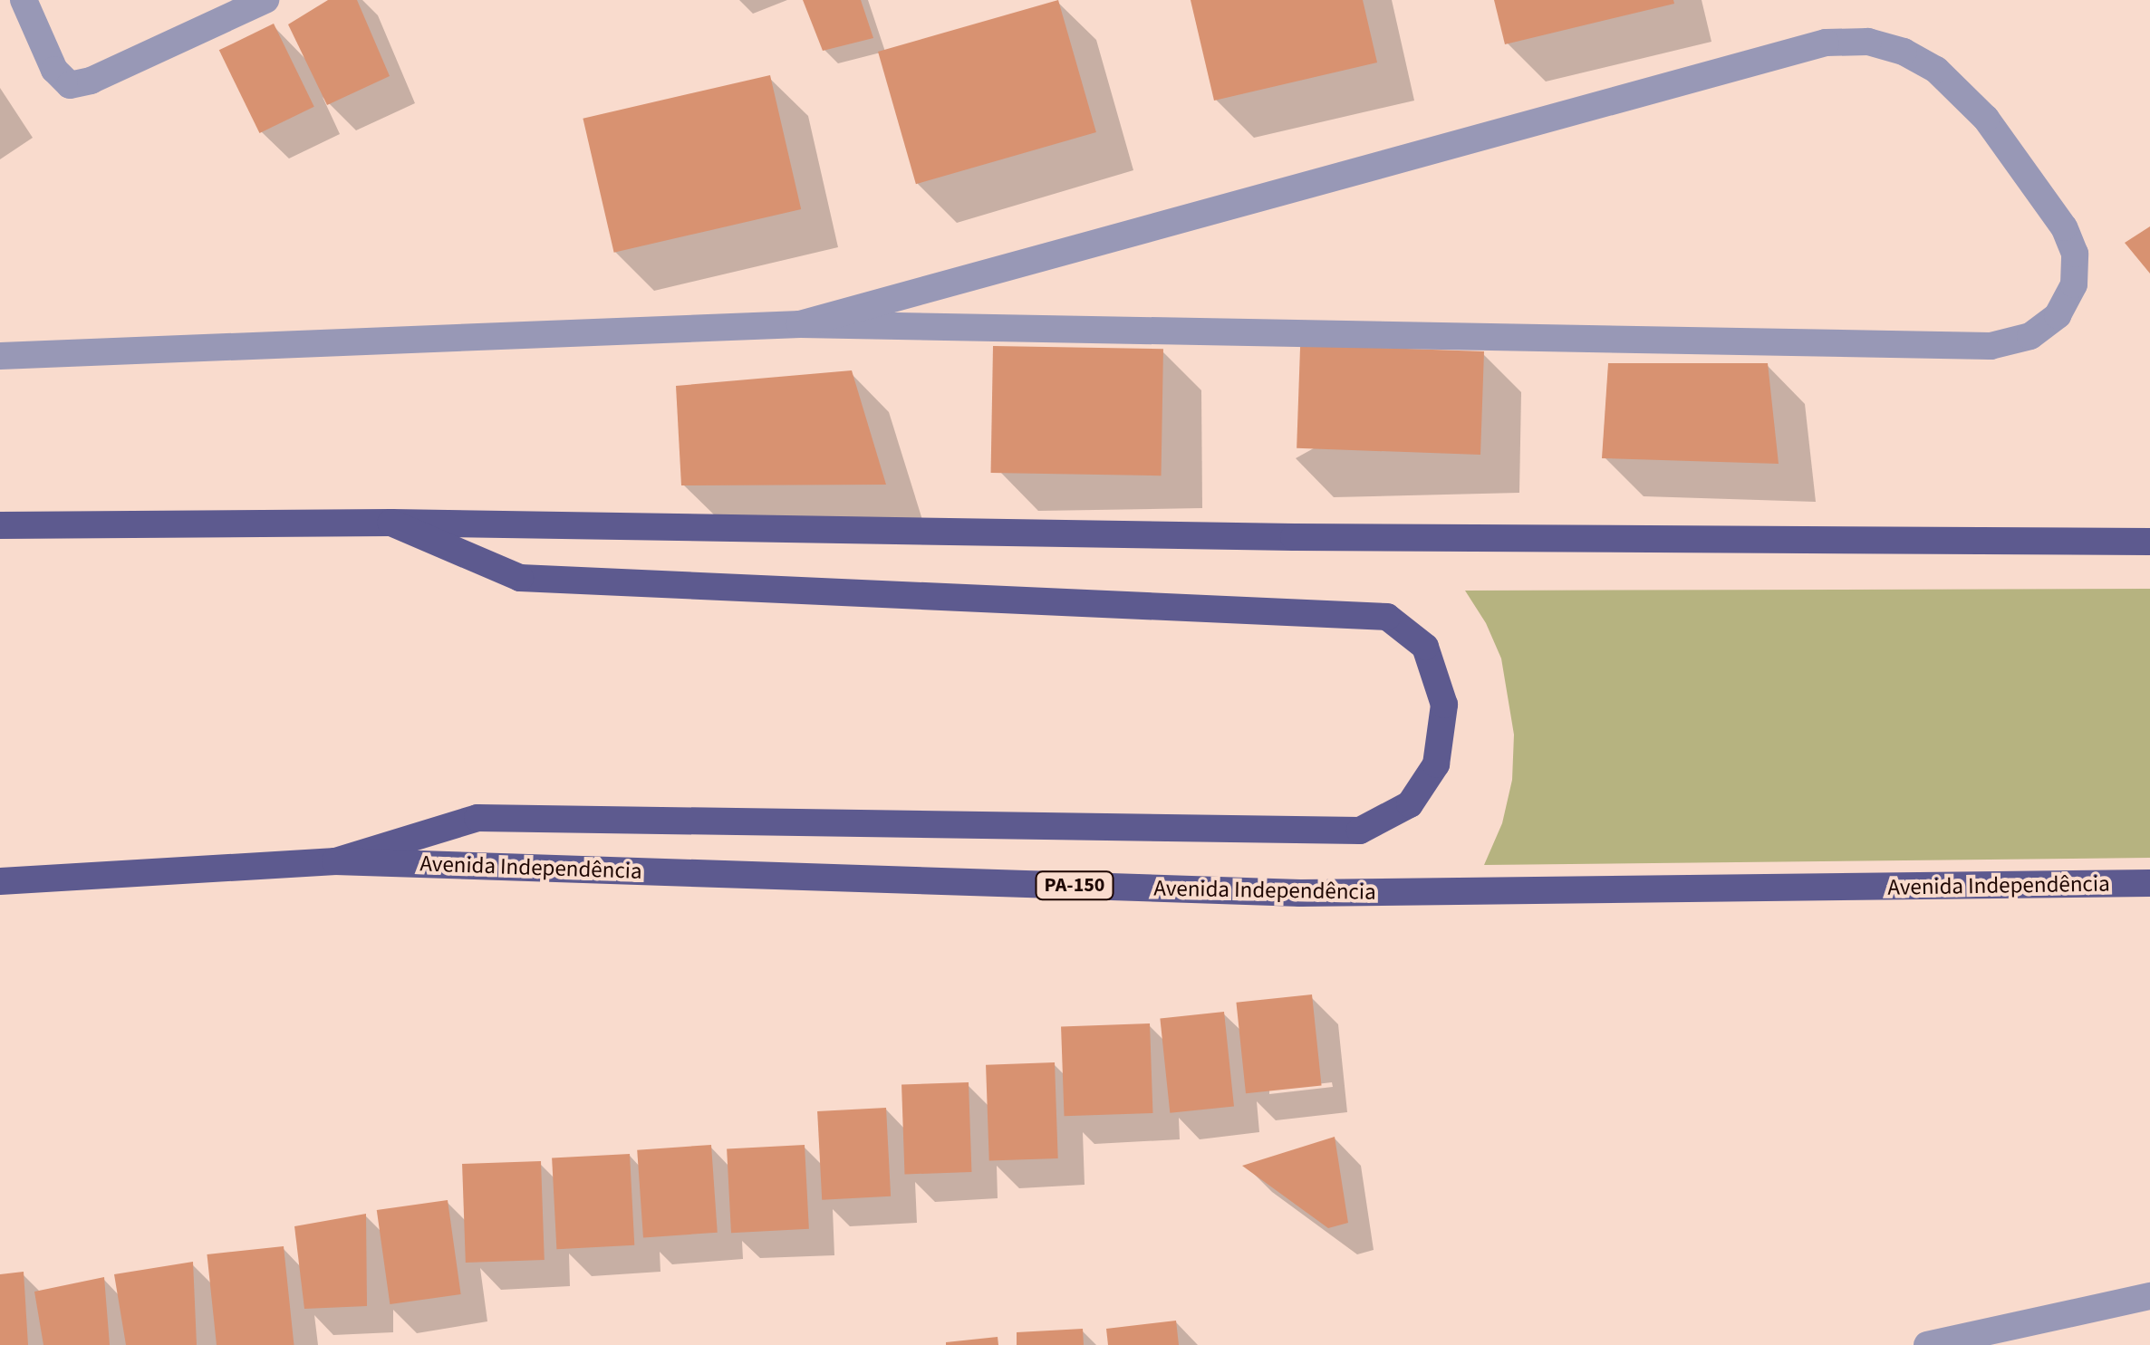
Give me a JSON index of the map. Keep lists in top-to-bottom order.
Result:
{
  "streets": {
    "main road": ["Avenida Independência", "PA-150"]
  }
}
